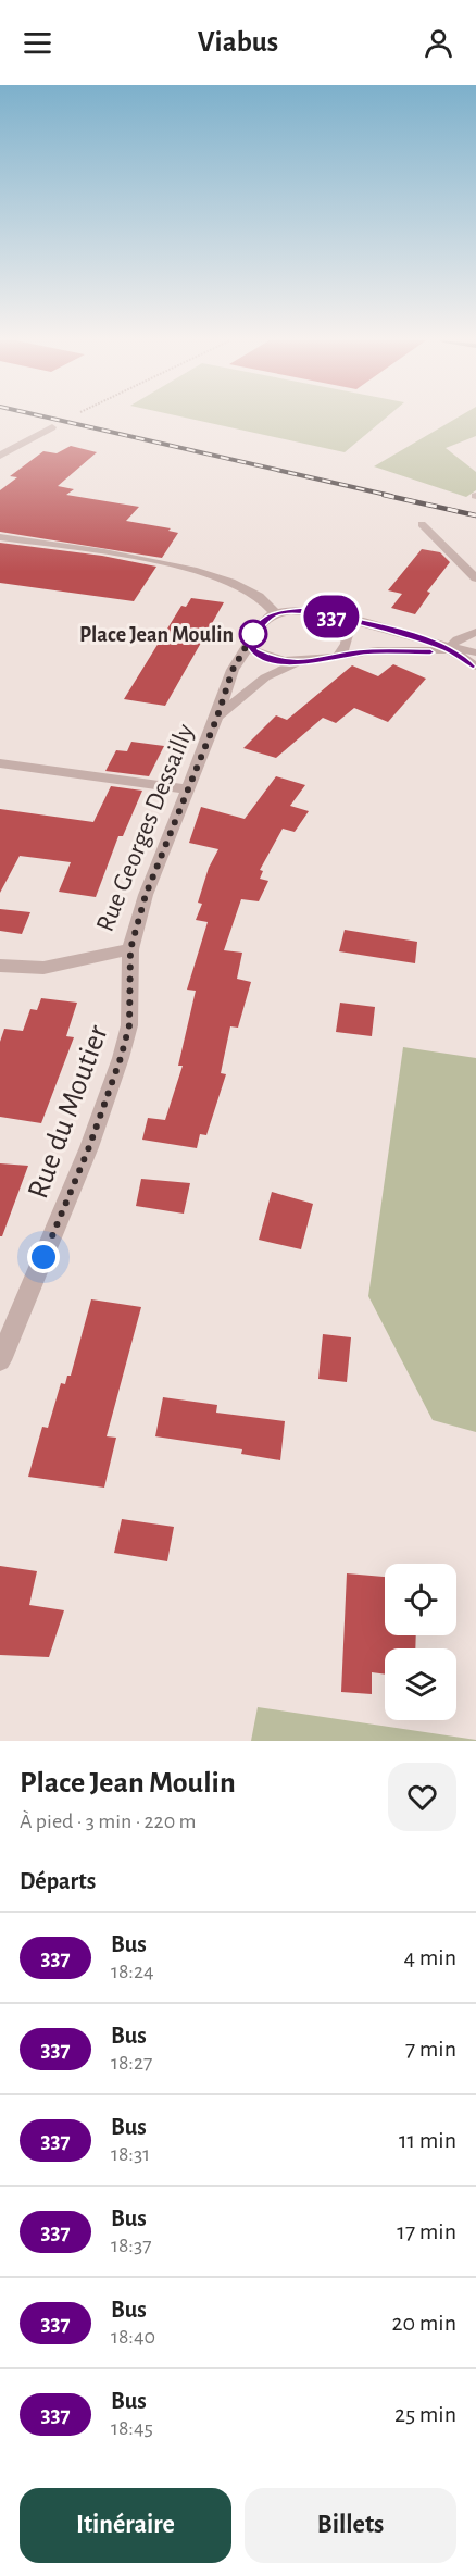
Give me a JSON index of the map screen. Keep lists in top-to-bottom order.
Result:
{
  "streets": {
    "street": ["Rue Georges Dessailly", "Rue du Moutier"]
  },
  "crossings": [
    ["Rue Georges Dessailly", "Rue du Moutier"]
  ],
  "places": ["Place Jean Moulin"],
  "lines": ["bus line 337"],
  "page": {
    "header": "Viabus",
    "on_map": "337",
    "heading": [
      ["Place Jean Moulin", "À pied · 3 min · 220 m"],
      "Départs"
    ],
    "list": [
      {
        "mark": "337",
        "name": "Bus",
        "note": "18:24",
        "value": "4 min"
      },
      {
        "mark": "337",
        "name": "Bus",
        "note": "18:27",
        "value": "7 min"
      },
      {
        "mark": "337",
        "name": "Bus",
        "note": "18:31",
        "value": "11 min"
      },
      {
        "mark": "337",
        "name": "Bus",
        "note": "18:37",
        "value": "17 min"
      },
      {
        "mark": "337",
        "name": "Bus",
        "note": "18:40",
        "value": "20 min"
      },
      {
        "mark": "337",
        "name": "Bus",
        "note": "18:45",
        "value": "25 min"
      }
    ],
    "buttons": ["Itinéraire", "Billets"]
  }
}
